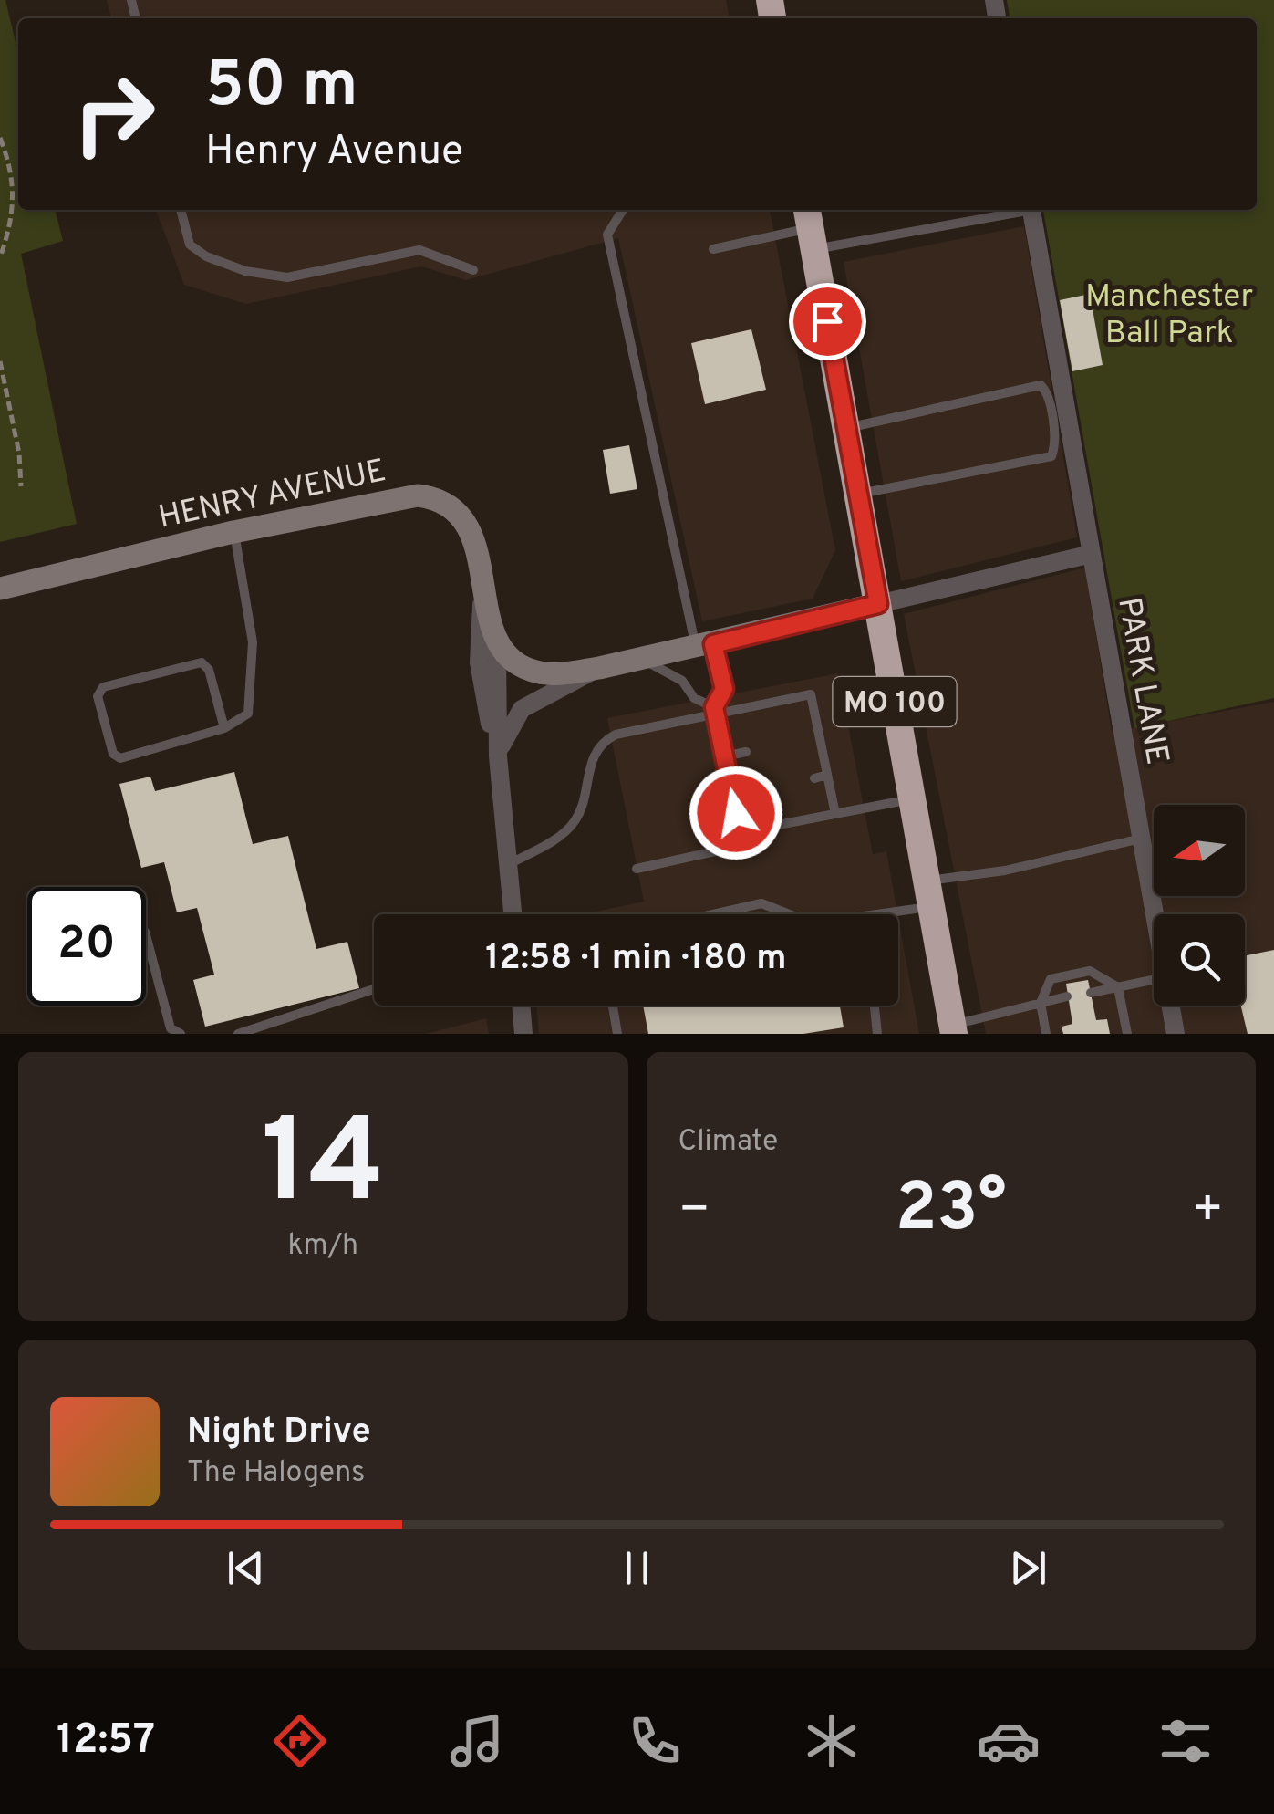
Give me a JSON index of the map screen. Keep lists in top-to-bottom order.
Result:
{
  "streets": {
    "highway": ["MO 100"],
    "street": ["HENRY AVENUE", "PARK LANE"]
  },
  "parks": ["Manchester Ball Park"],
  "north": "left",
  "page": {
    "turn": ["50 m", "Henry Avenue"],
    "limit": "20",
    "trip": "12:58 · 1 min · 180 m",
    "tile": [
      ["14", "km/h"],
      "Climate"
    ],
    "heat": ["−", "23°", "+"],
    "song": ["Night Drive", "The Halogens"],
    "tabs": "12:57"
  }
}
